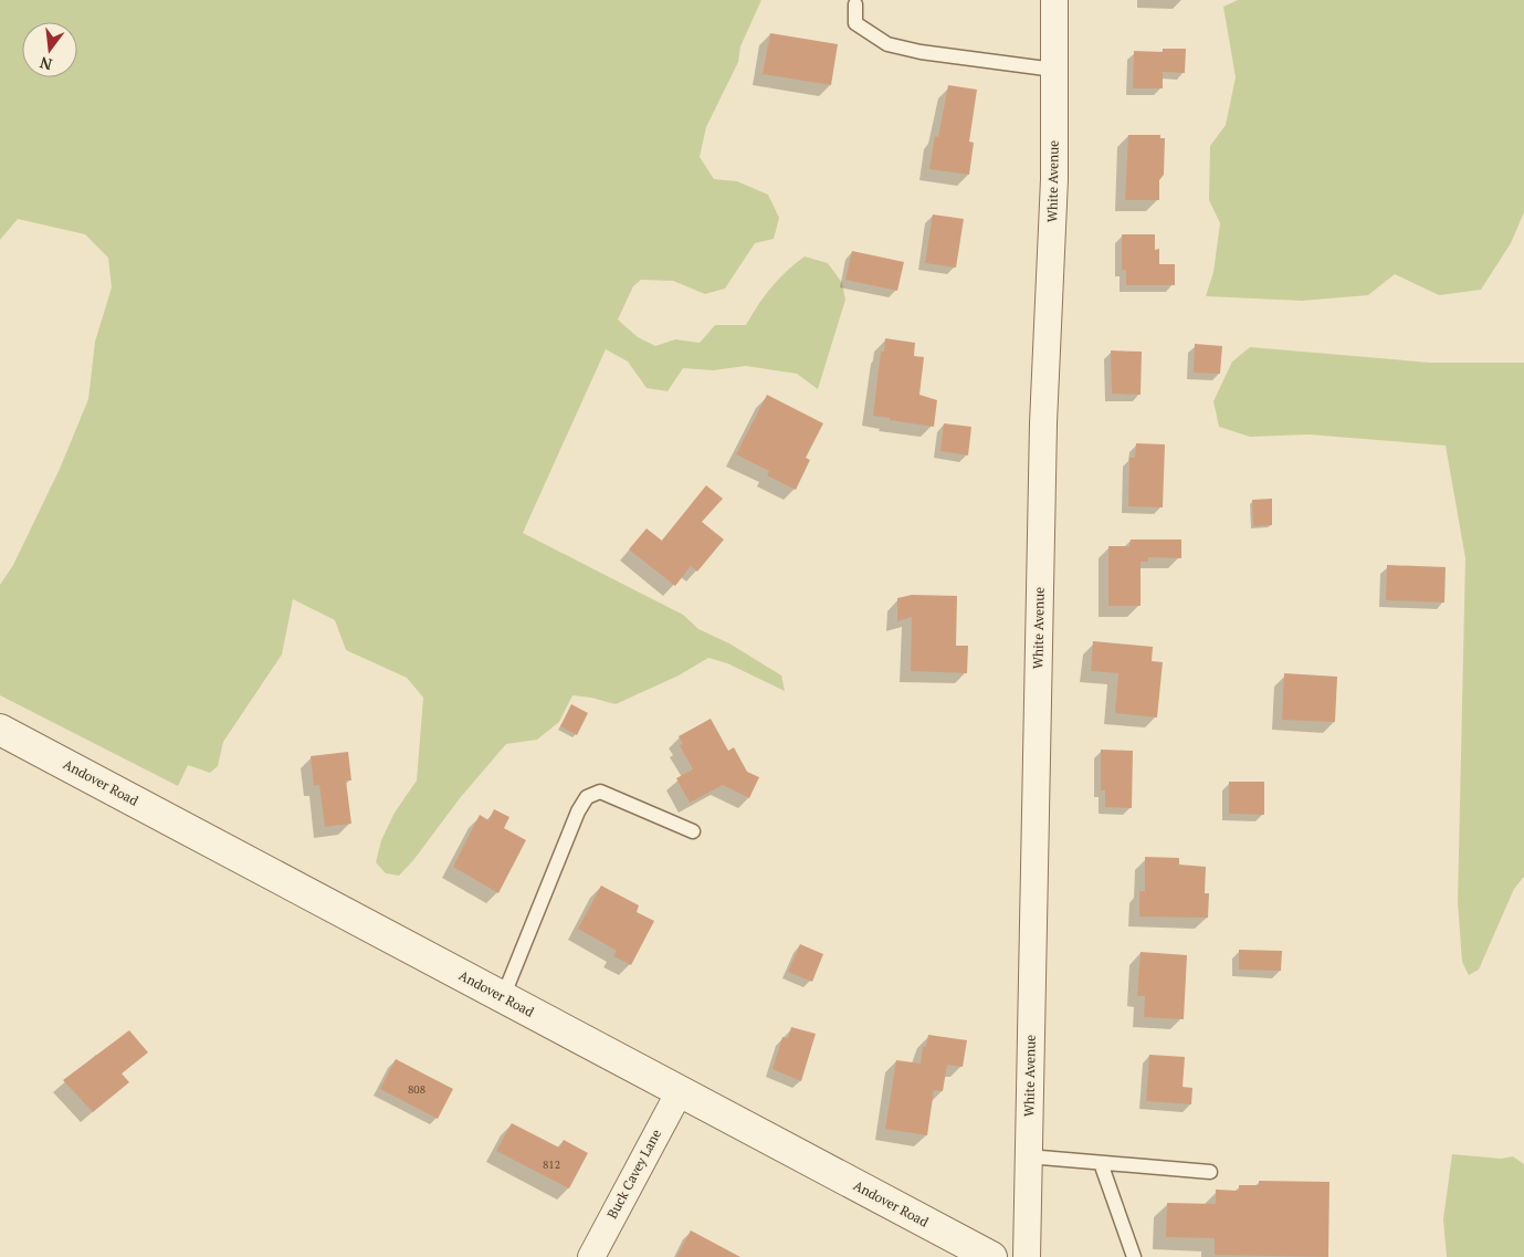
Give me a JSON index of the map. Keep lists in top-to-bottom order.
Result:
{
  "streets": {
    "street": ["White Avenue", "Andover Road", "Buck Cavey Lane"]
  },
  "crossings": [
    ["Andover Road", "Buck Cavey Lane"]
  ],
  "house_numbers": ["808", "812"],
  "north": "bottom"
}
